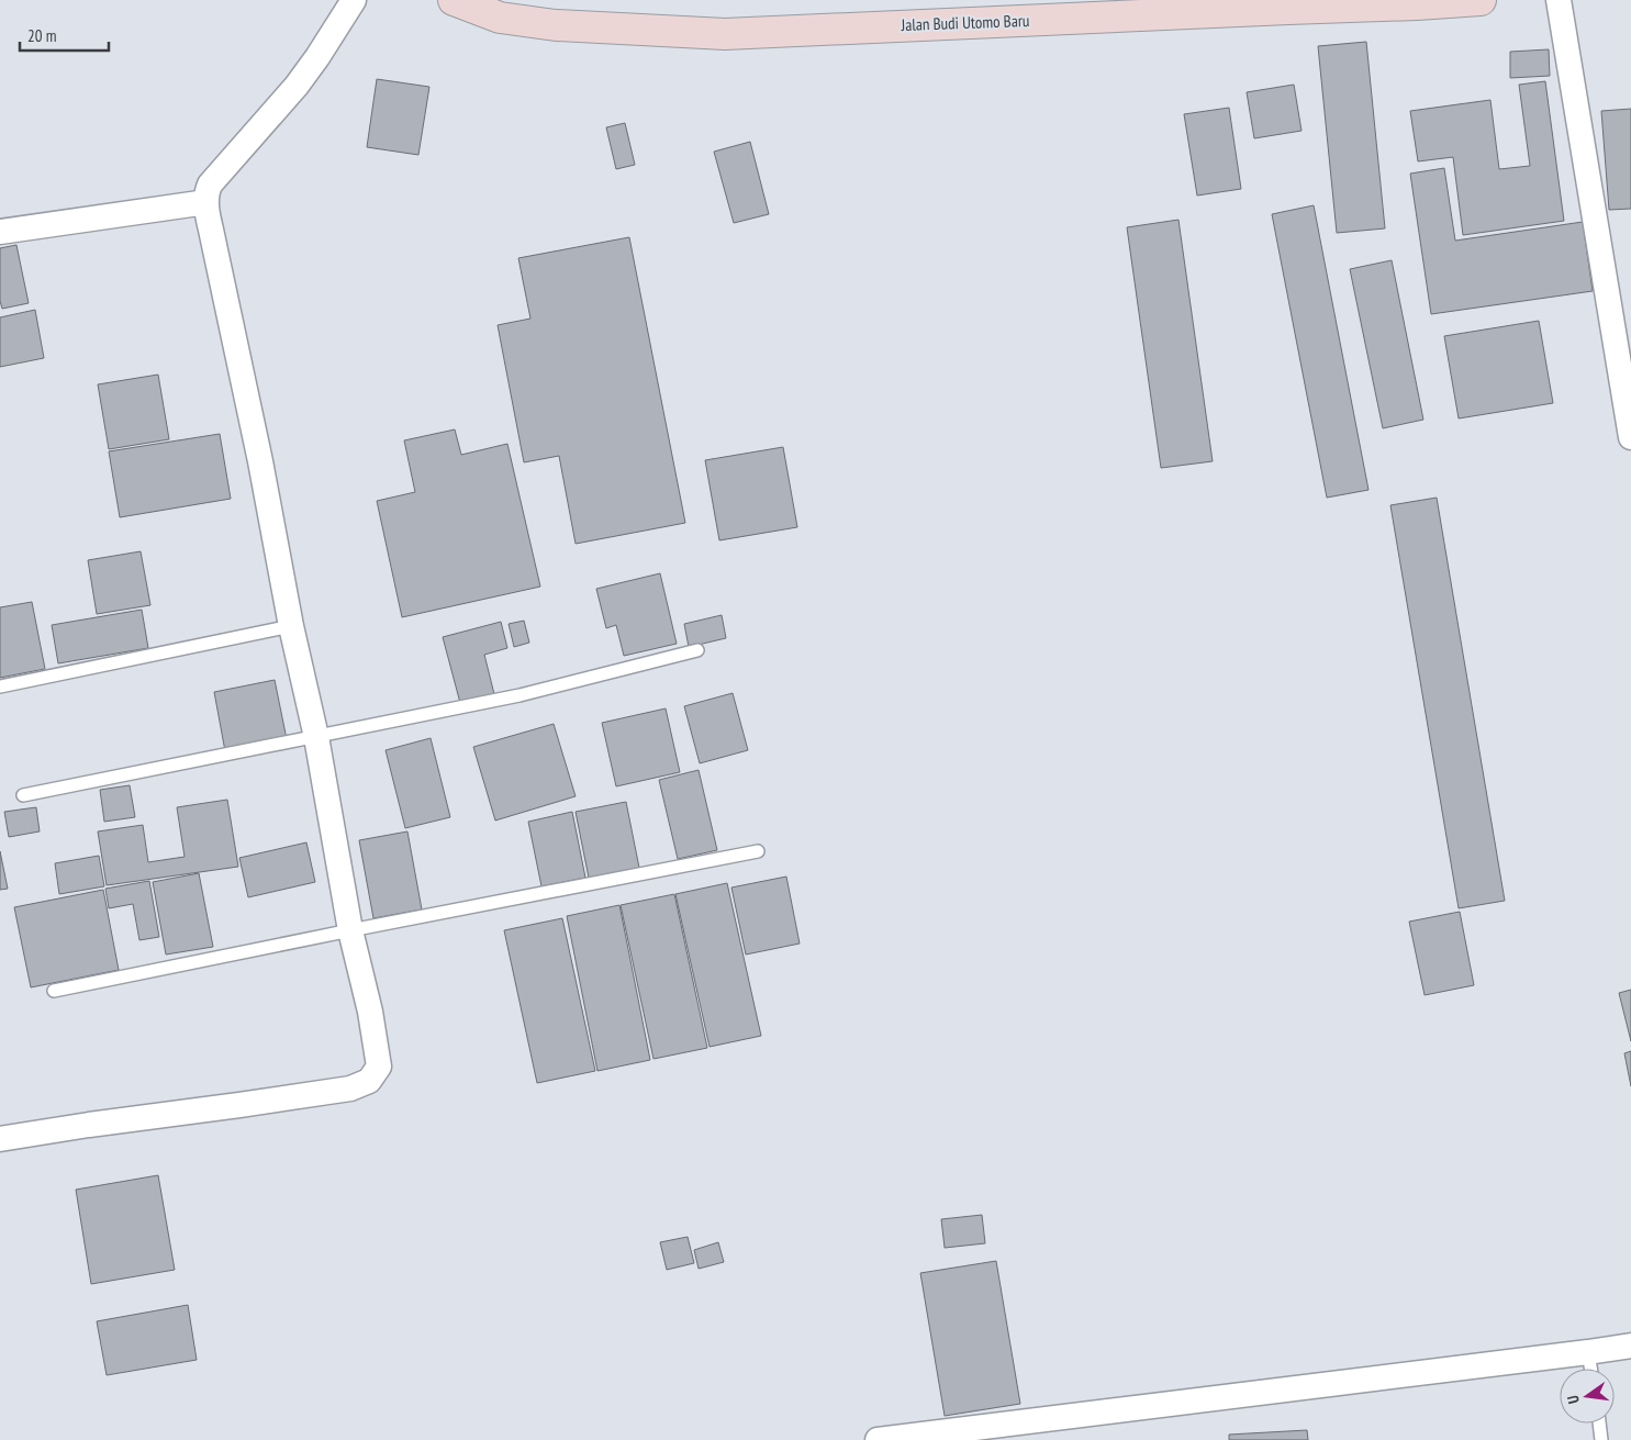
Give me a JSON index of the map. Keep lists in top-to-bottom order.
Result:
{
  "streets": {
    "street": ["Jalan Budi Utomo Baru"]
  },
  "scale_bar": "20 m",
  "north": "left"
}
